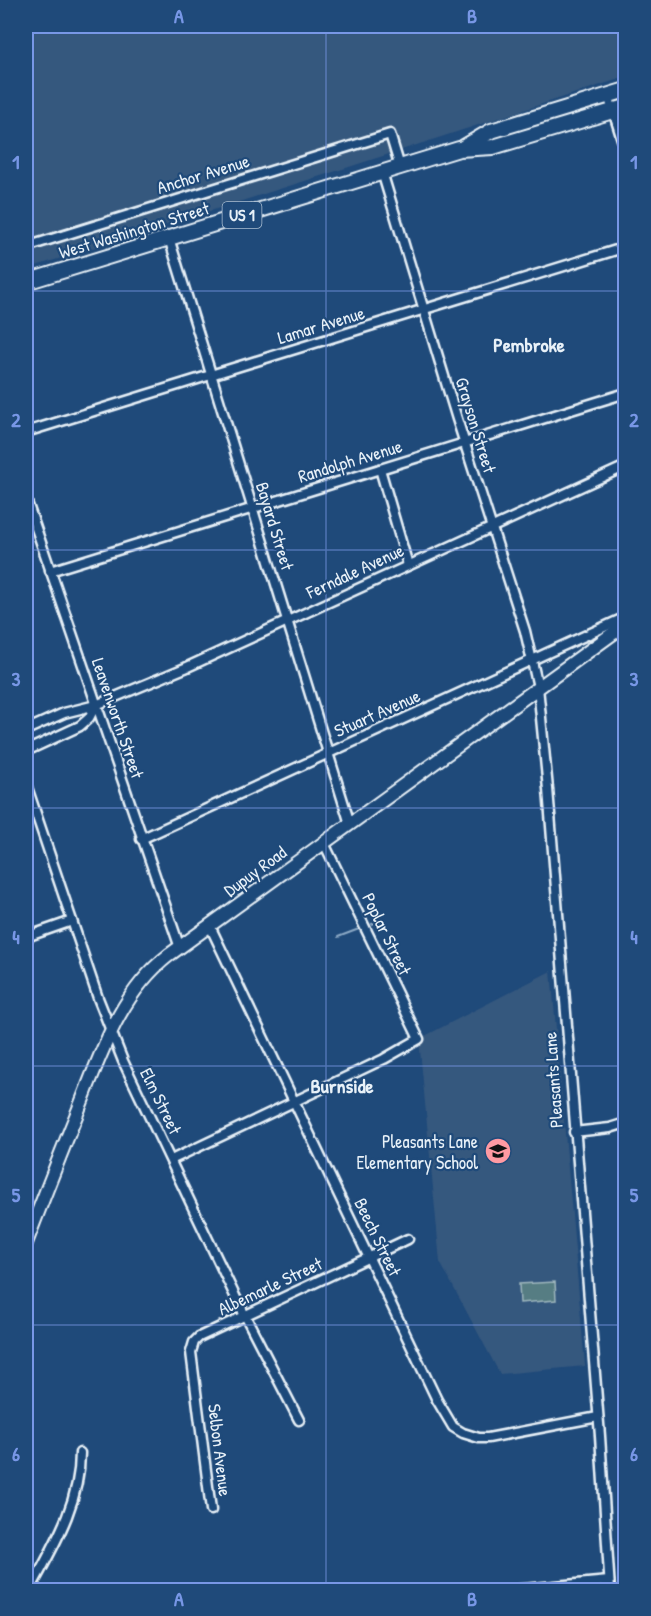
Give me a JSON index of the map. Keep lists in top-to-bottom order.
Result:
{
  "streets": {
    "main road": ["US 1", "West Washington Street"],
    "street": [
      "Anchor Avenue",
      "Lamar Avenue",
      "Grayson Street",
      "Randolph Avenue",
      "Bayard Street",
      "Ferndale Avenue",
      "Stuart Avenue",
      "Leavenworth Street",
      "Dupuy Road",
      "Poplar Street",
      "Pleasants Lane",
      "Elm Street",
      "Beech Street",
      "Albemarle Street",
      "Selbon Avenue"
    ]
  },
  "crossings": [
    ["Anchor Avenue", "West Washington Street"],
    ["West Washington Street", "Grayson Street"],
    ["West Washington Street", "Bayard Street"],
    ["Lamar Avenue", "Grayson Street"],
    ["Lamar Avenue", "Bayard Street"],
    ["Grayson Street", "Randolph Avenue"],
    ["Grayson Street", "Ferndale Avenue"],
    ["Grayson Street", "Stuart Avenue"],
    ["Grayson Street", "Dupuy Road"],
    ["Grayson Street", "Pleasants Lane"],
    ["Randolph Avenue", "Bayard Street"],
    ["Randolph Avenue", "Leavenworth Street"],
    ["Bayard Street", "Ferndale Avenue"],
    ["Bayard Street", "Stuart Avenue"],
    ["Bayard Street", "Dupuy Road"],
    ["Ferndale Avenue", "Leavenworth Street"],
    ["Stuart Avenue", "Leavenworth Street"],
    ["Leavenworth Street", "Dupuy Road"],
    ["Dupuy Road", "Poplar Street"],
    ["Dupuy Road", "Pleasants Lane"],
    ["Dupuy Road", "Elm Street"],
    ["Dupuy Road", "Beech Street"],
    ["Poplar Street", "Beech Street"],
    ["Pleasants Lane", "Beech Street"],
    ["Elm Street", "Albemarle Street"],
    ["Beech Street", "Albemarle Street"],
    ["Albemarle Street", "Selbon Avenue"]
  ],
  "districts": ["Pembroke", "Burnside"],
  "places": {
    "school or university": ["Pleasants Lane Elementary School"]
  },
  "grid": {
    "columns": ["A", "B"],
    "rows": [
      "1",
      "2",
      "3",
      "4",
      "5",
      "6"
    ]
  }
}
